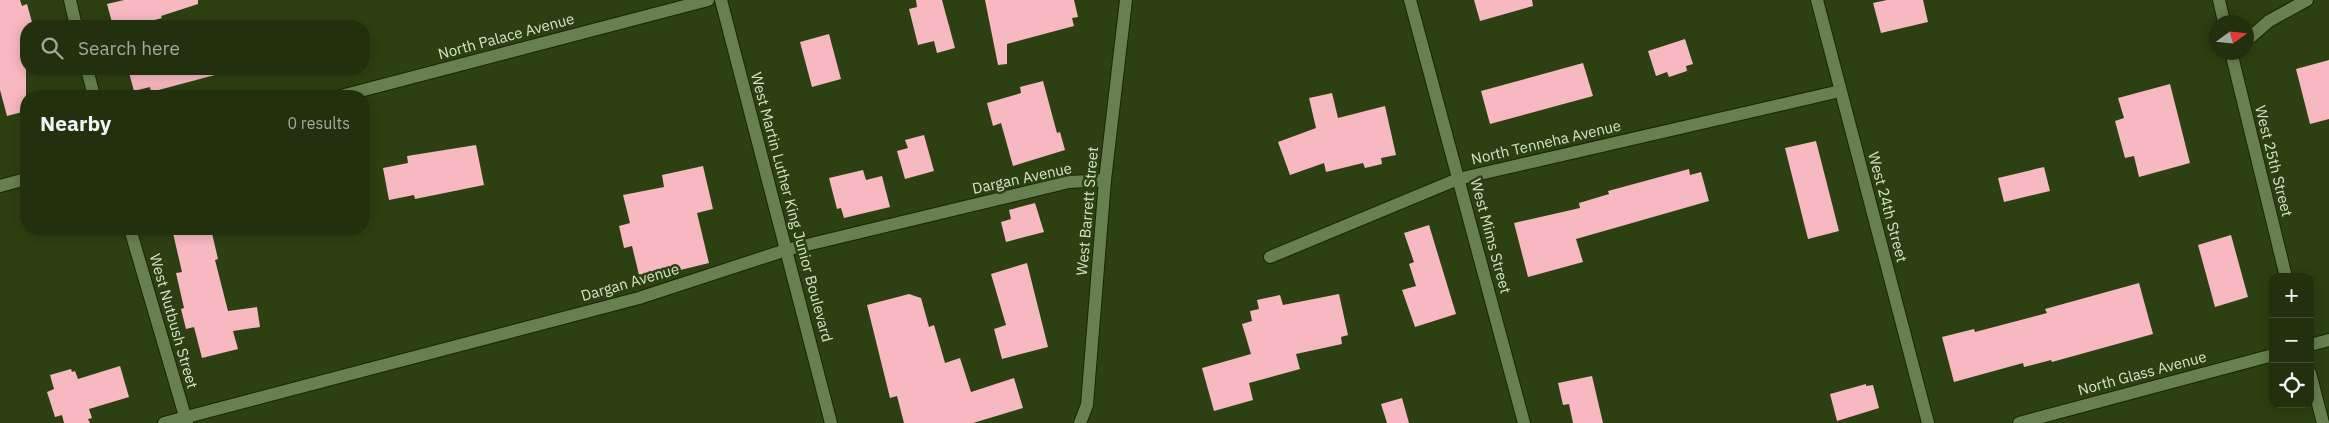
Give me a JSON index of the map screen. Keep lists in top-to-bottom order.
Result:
{
  "streets": {
    "street": [
      "North Palace Avenue",
      "North Tenneha Avenue",
      "West 25th Street",
      "Dargan Avenue",
      "West Martin Luther King Junior Boulevard",
      "West 24th Street",
      "West Barrett Street",
      "West Mims Street",
      "West Nutbush Street",
      "North Glass Avenue"
    ]
  },
  "crossings": [
    ["North Tenneha Avenue", "West 24th Street"],
    ["North Tenneha Avenue", "West Mims Street"],
    ["Dargan Avenue", "West Martin Luther King Junior Boulevard"],
    ["Dargan Avenue", "West Barrett Street"],
    ["Dargan Avenue", "West Nutbush Street"]
  ],
  "north": "right",
  "page": {
    "search": "Search here",
    "heading": ["Nearby", "0 results"],
    "map_buttons": ["+", "−"]
  }
}
